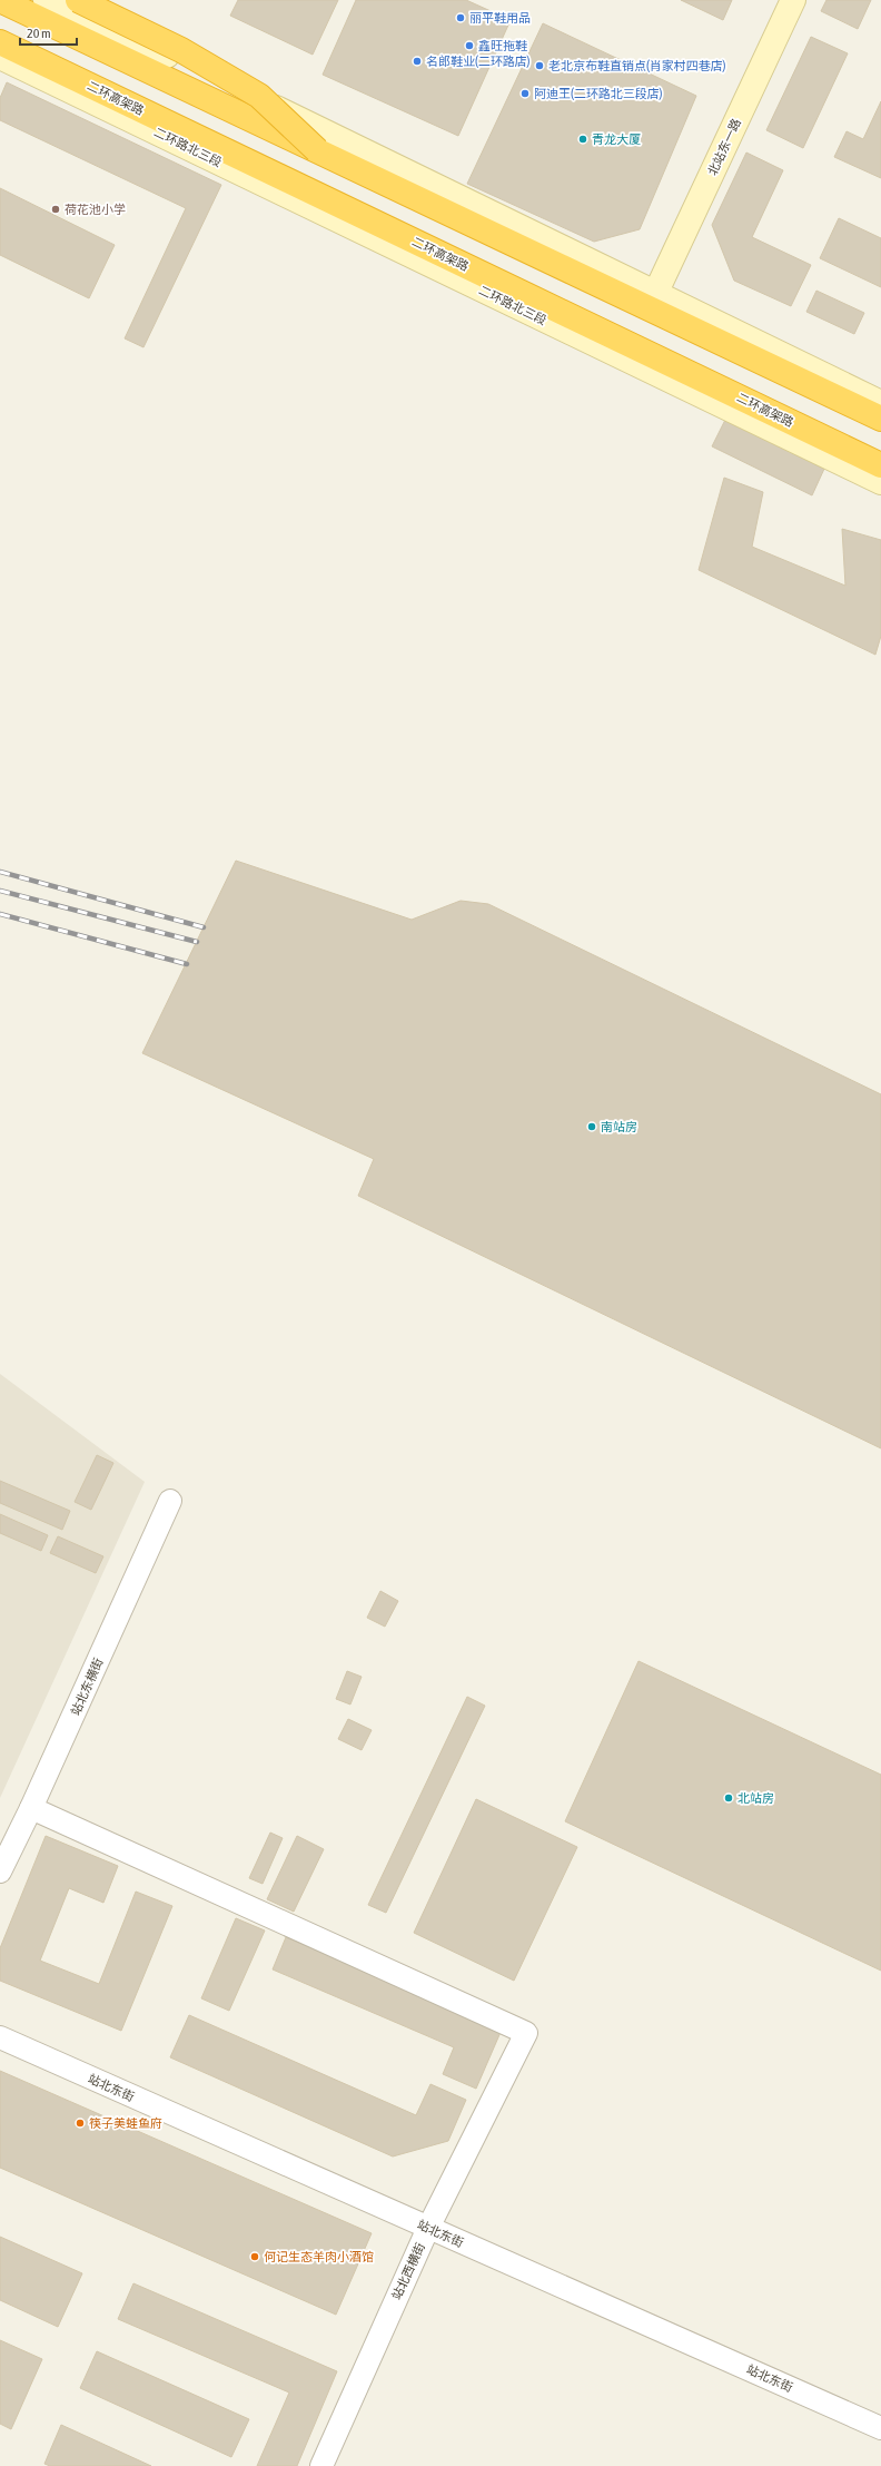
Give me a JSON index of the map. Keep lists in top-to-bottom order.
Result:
{
  "streets": {
    "highway": ["二环高架路"],
    "main road": ["二环路北三段", "北站东一路"],
    "street": ["站北东横街", "站北东街", "站北西横街"]
  },
  "crossings": [
    ["站北东横街", "站北西横街"],
    ["站北东街", "站北西横街"]
  ],
  "places": [
    "丽平鞋用品",
    "鑫旺拖鞋",
    "名郎鞋业(二环路店)",
    "老北京布鞋直销点(肖家村四巷店)",
    "阿迪王(二环路北三段店)",
    "青龙大厦",
    "荷花池小学",
    "南站房",
    "北站房",
    "筷子美蛙鱼府",
    "何记生态羊肉小酒馆"
  ],
  "scale_bar": "20 m"
}
